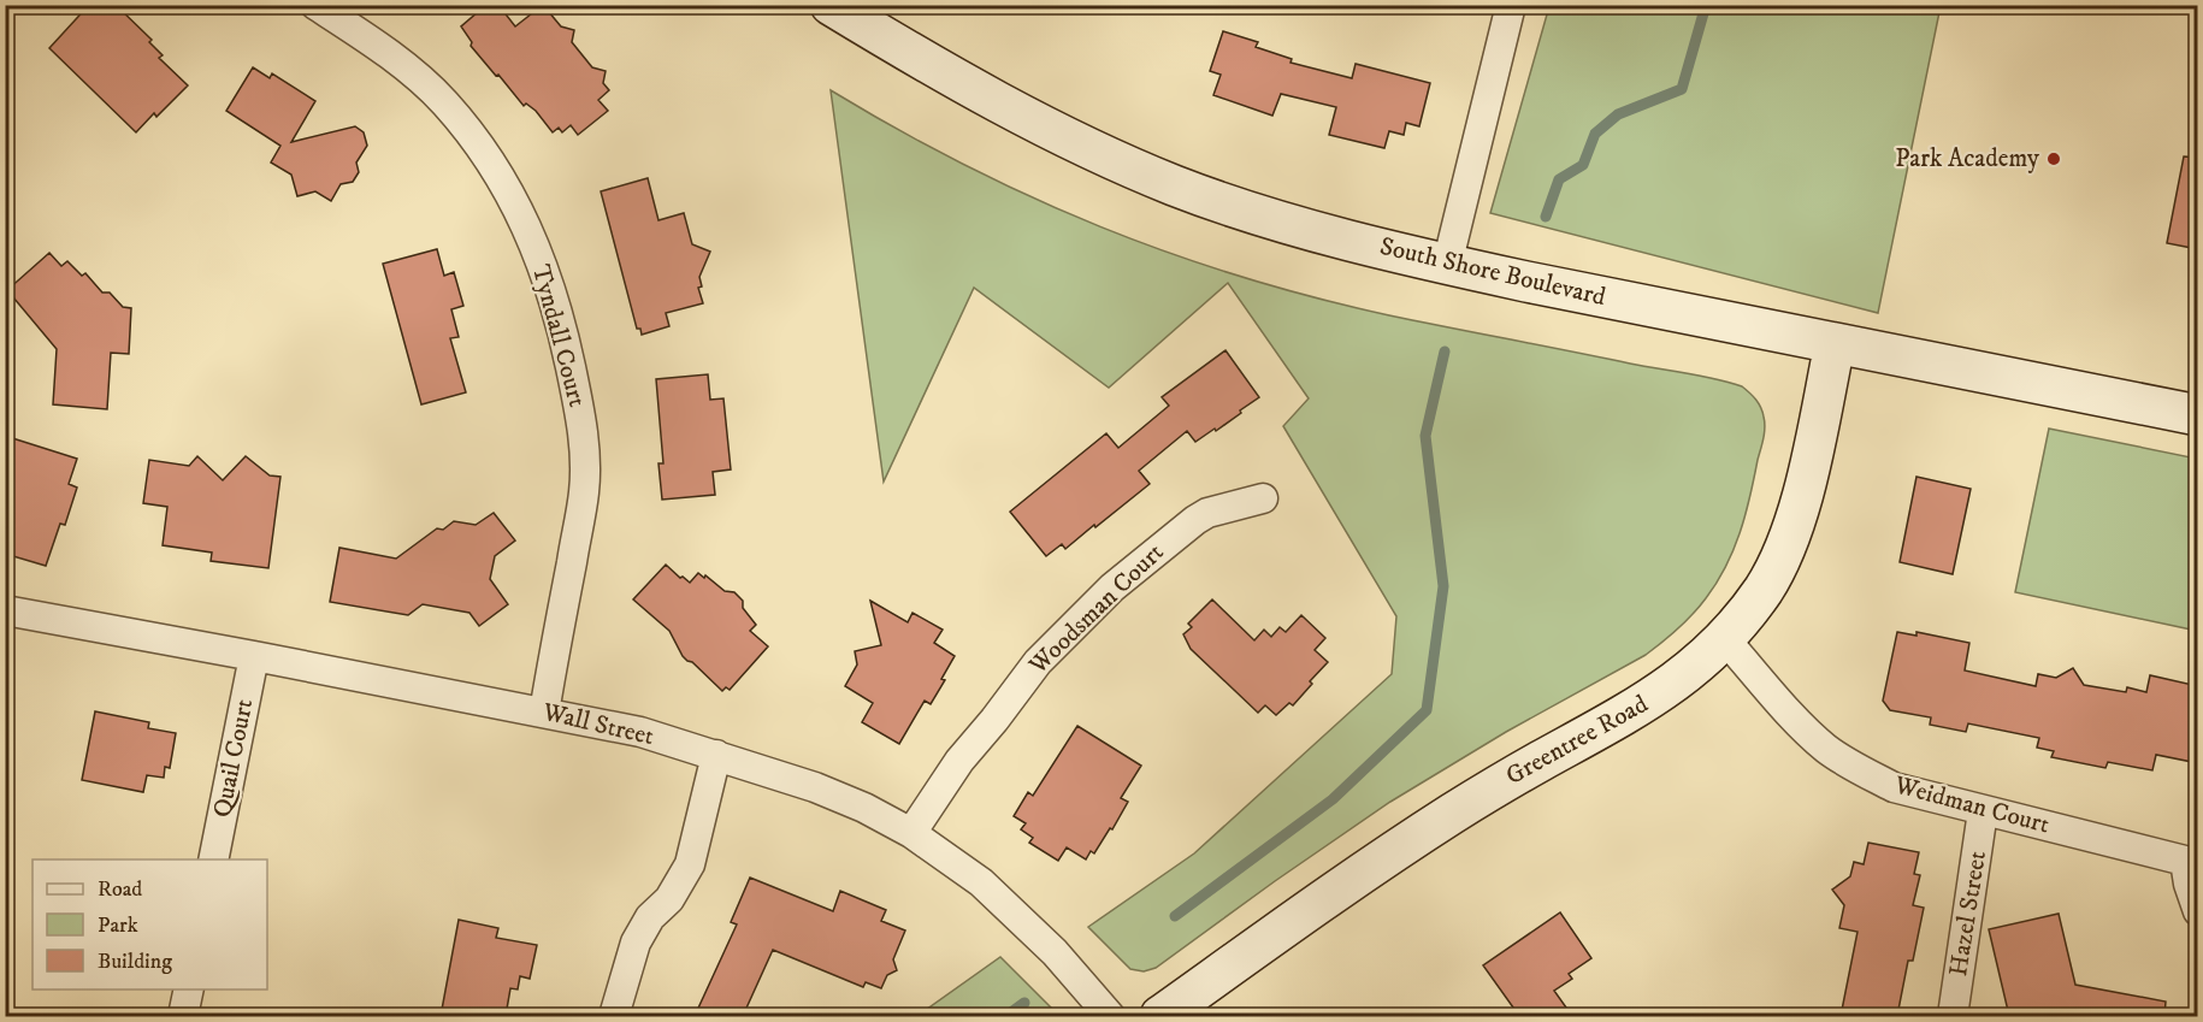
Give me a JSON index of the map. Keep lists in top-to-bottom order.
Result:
{
  "streets": {
    "main road": ["South Shore Boulevard", "Greentree Road"],
    "street": [
      "Tyndall Court",
      "Woodsman Court",
      "Wall Street",
      "Quail Court",
      "Weidman Court",
      "Hazel Street"
    ]
  },
  "crossings": [
    ["South Shore Boulevard", "Greentree Road"],
    ["Tyndall Court", "Wall Street"],
    ["Woodsman Court", "Wall Street"],
    ["Wall Street", "Quail Court"],
    ["Greentree Road", "Weidman Court"],
    ["Weidman Court", "Hazel Street"]
  ],
  "places": ["Park Academy"],
  "legend": ["Road", "Park", "Building"]
}
